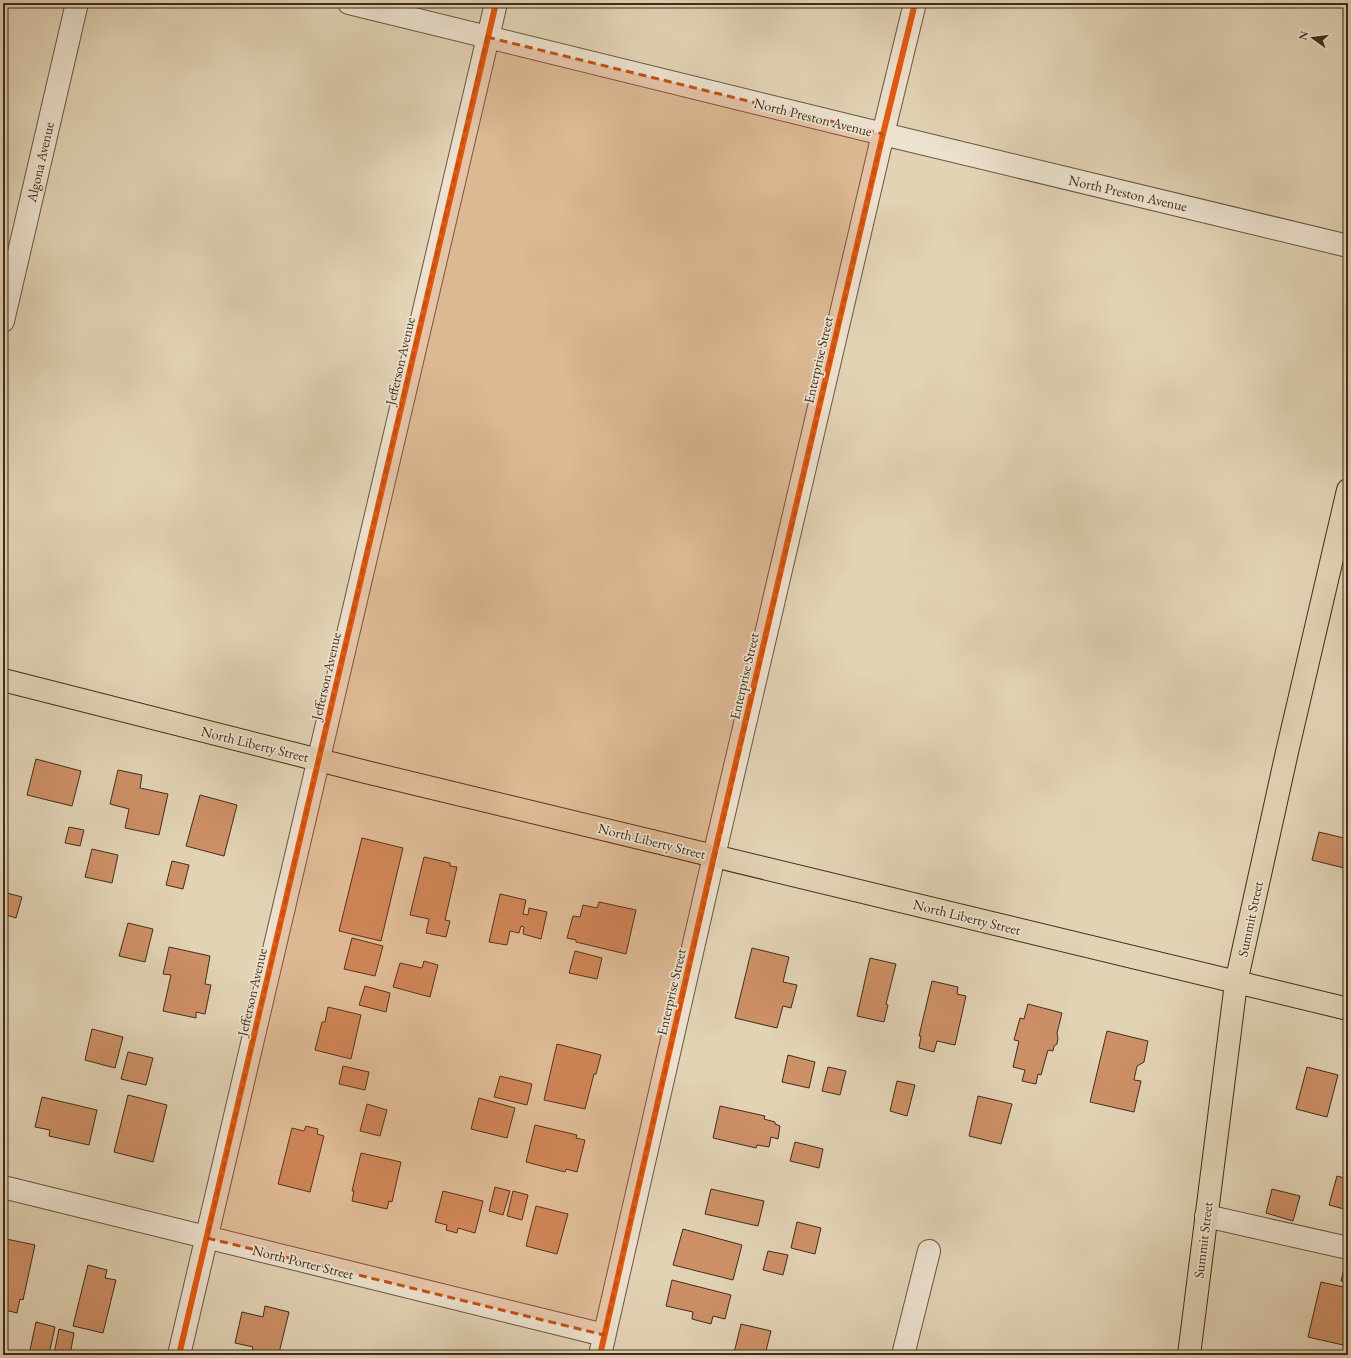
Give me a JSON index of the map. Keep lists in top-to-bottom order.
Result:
{
  "streets": {
    "main road": ["North Liberty Street", "Summit Street"],
    "street": [
      "North Preston Avenue",
      "Algona Avenue",
      "Enterprise Street",
      "Jefferson Avenue",
      "North Porter Street"
    ]
  },
  "crossings": [
    ["North Preston Avenue", "Enterprise Street"],
    ["North Preston Avenue", "Jefferson Avenue"],
    ["Enterprise Street", "North Liberty Street"],
    ["Enterprise Street", "North Porter Street"],
    ["Jefferson Avenue", "North Liberty Street"],
    ["Jefferson Avenue", "North Porter Street"],
    ["North Liberty Street", "Summit Street"]
  ],
  "north": "left"
}
